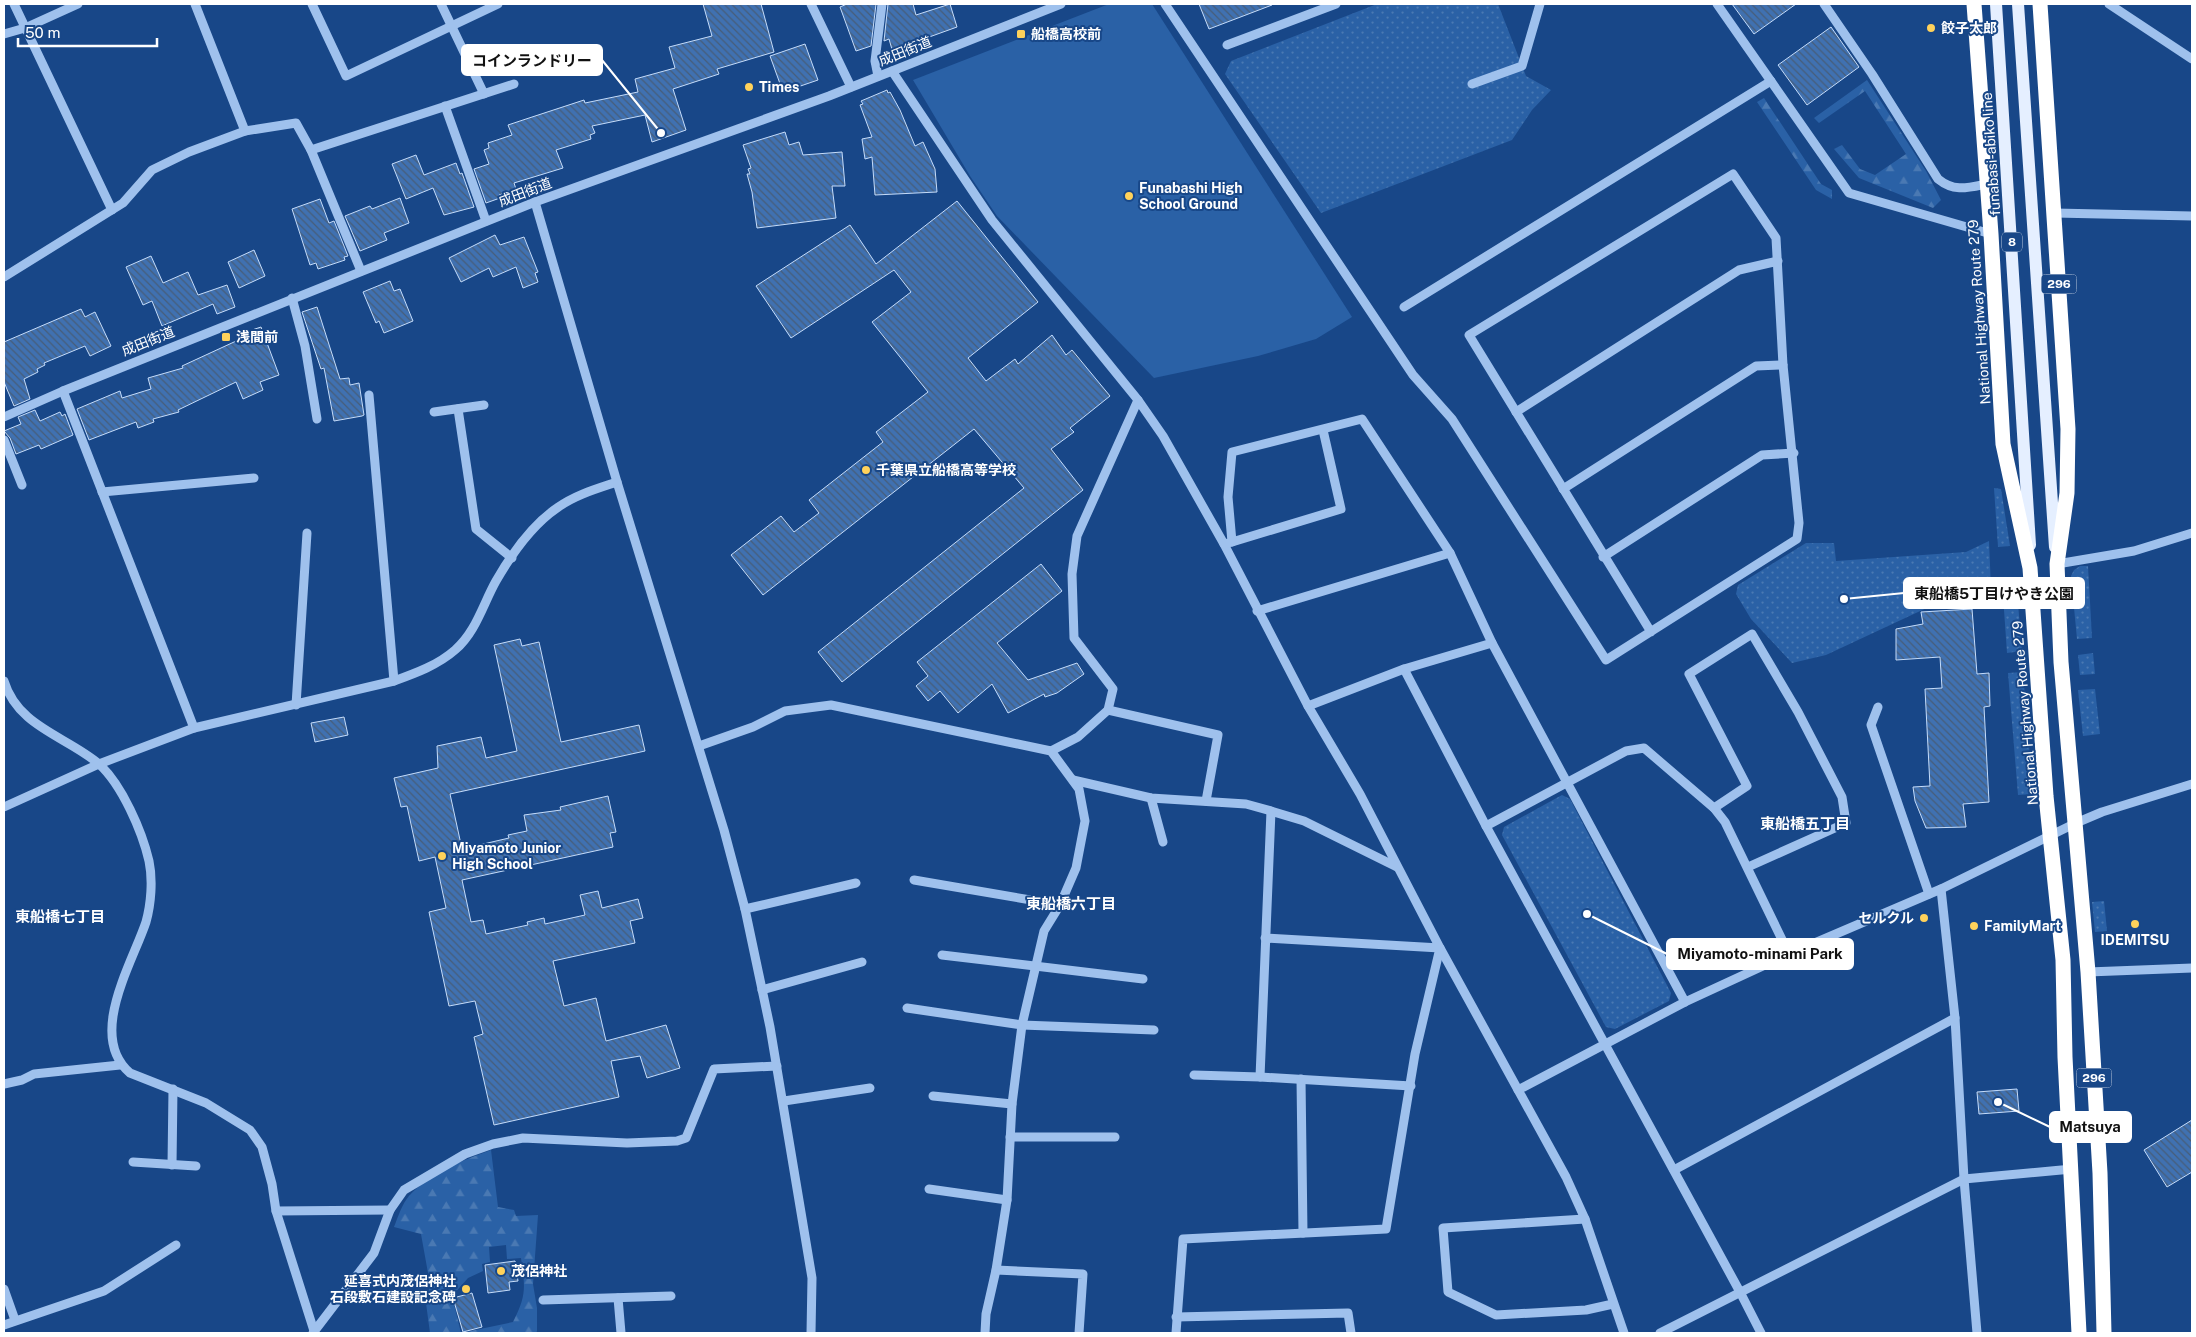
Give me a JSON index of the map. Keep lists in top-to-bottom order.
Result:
{
  "streets": {
    "highway": ["296", "National Highway Route 279"],
    "main road": ["funabasi-abiko line", "8"],
    "street": ["成田街道"]
  },
  "crossings": [
    ["funabasi-abiko line", "National Highway Route 279"],
    ["8", "296"]
  ],
  "districts": ["東船橋五丁目", "東船橋六丁目", "東船橋七丁目"],
  "places": {
    "other": [
      "餃子太郎",
      "Times",
      "コインランドリー",
      "Funabashi High School Ground",
      "千葉県立船橋高等学校",
      "東船橋5丁目けやき公園",
      "Miyamoto Junior High School",
      "Miyamoto-minami Park",
      "セルクル",
      "IDEMITSU",
      "FamilyMart",
      "Matsuya",
      "茂侶神社",
      "延喜式内茂侶神社 石段敷石建設記念碑"
    ],
    "transit": ["船橋高校前", "浅間前"]
  },
  "scale_bar": "50 m"
}
